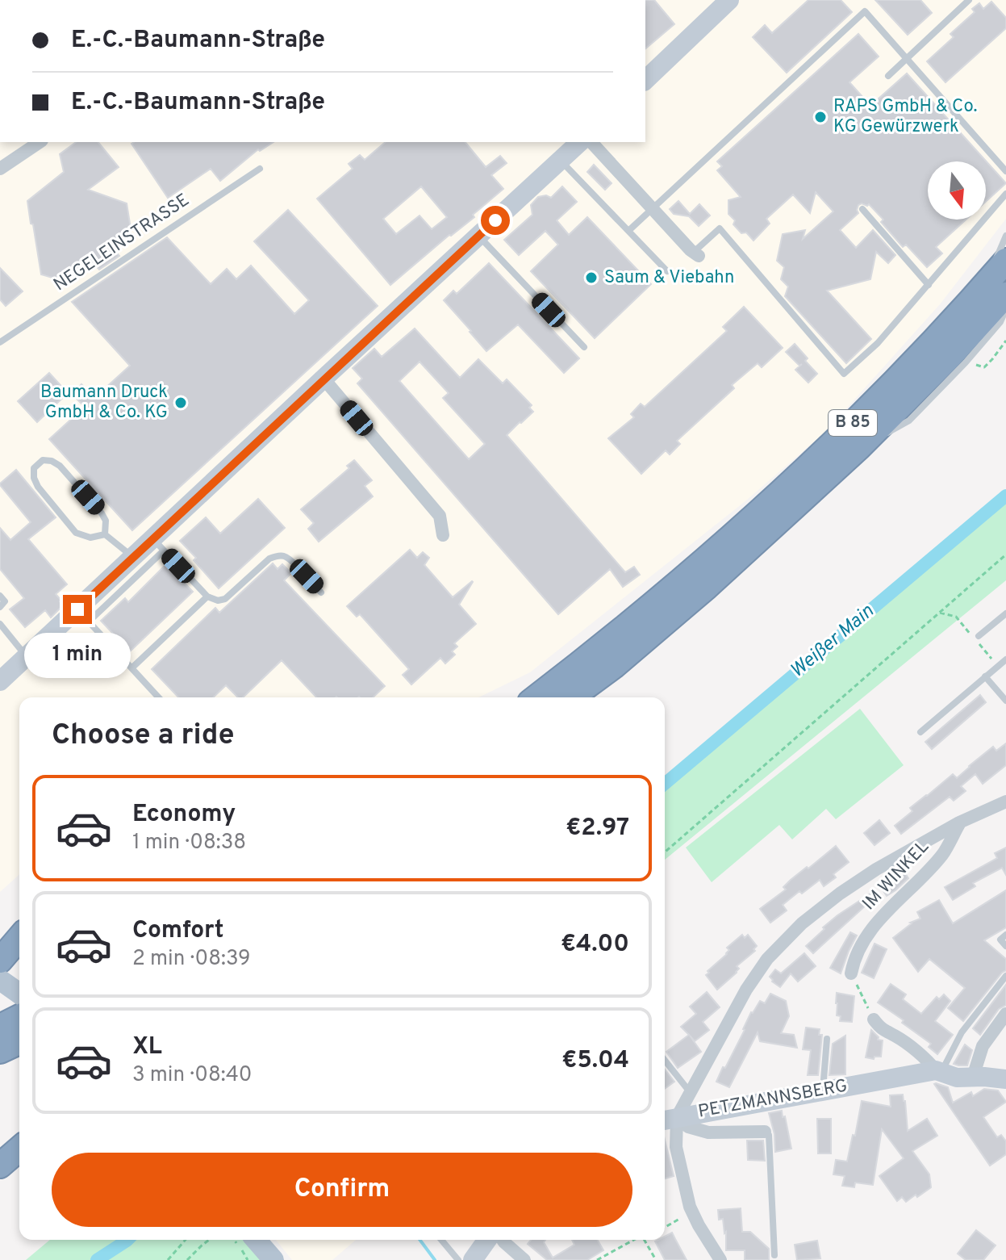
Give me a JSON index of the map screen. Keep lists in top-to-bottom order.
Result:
{
  "streets": {
    "highway": ["B 85"],
    "street": ["IM WINKEL", "PETZMANNSBERG"],
    "lane": ["NEGELEINSTRASSE"]
  },
  "water": ["Weißer Main"],
  "places": ["RAPS GmbH & Co. KG Gewürzwerk", "Saum & Viebahn", "Baumann Druck GmbH & Co. KG"],
  "north": "bottom",
  "page": {
    "banner": ["E.-C.-Baumann-Straße", "E.-C.-Baumann-Straße"],
    "bubble": "1 min",
    "heading": "Choose a ride",
    "list": [
      {
        "name": "Economy",
        "note": "1 min · 08:38",
        "value": "€2.97"
      },
      {
        "name": "Comfort",
        "note": "2 min · 08:39",
        "value": "€4.00"
      },
      {
        "name": "XL",
        "note": "3 min · 08:40",
        "value": "€5.04"
      }
    ],
    "buttons": "Confirm"
  }
}
